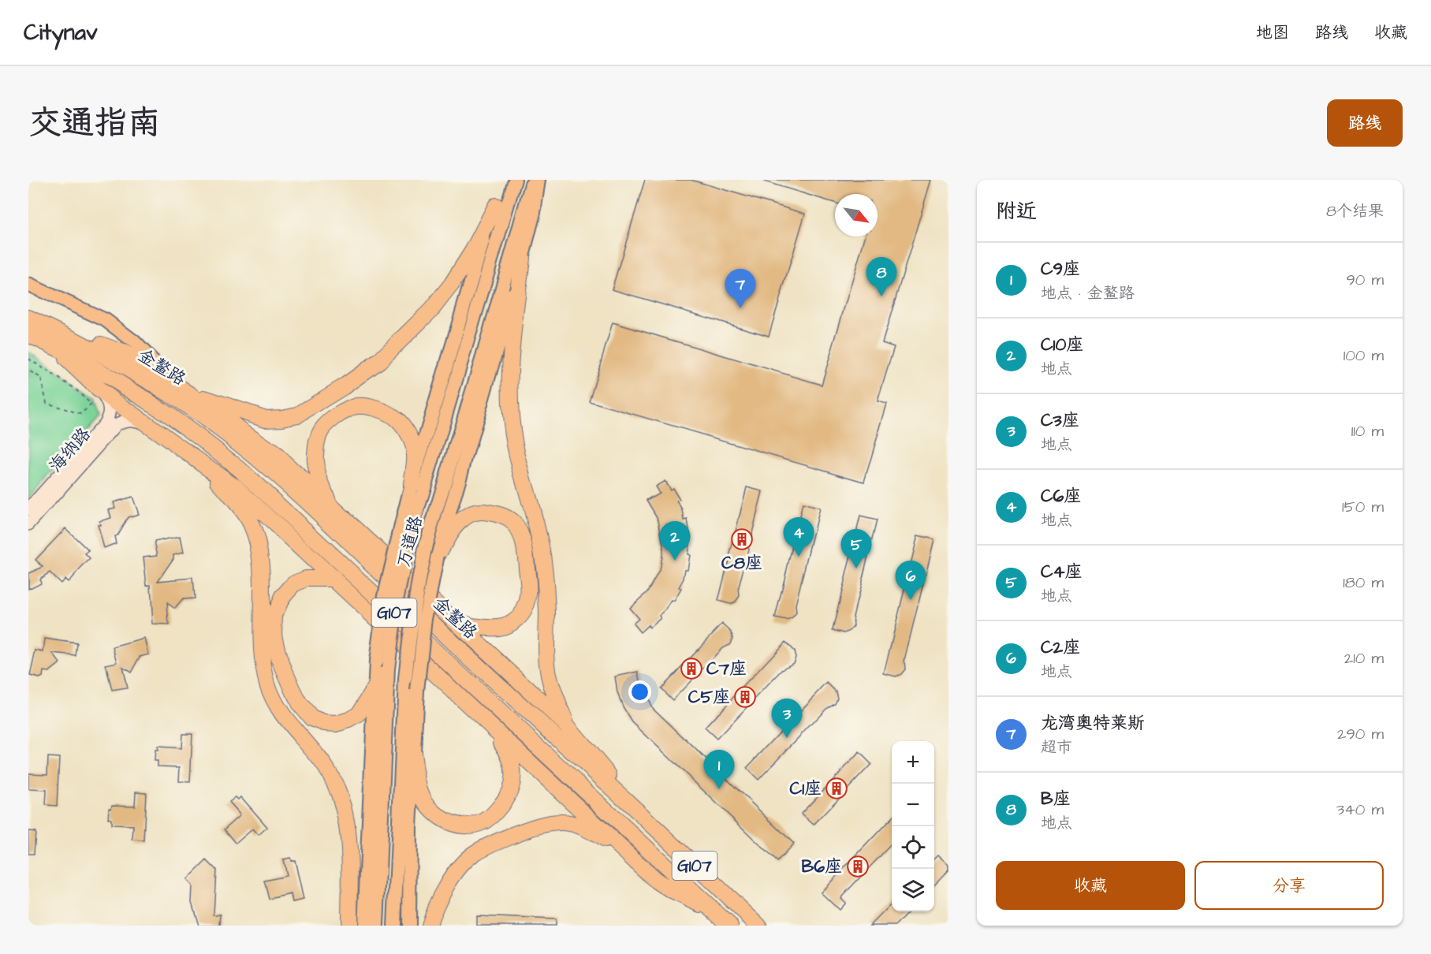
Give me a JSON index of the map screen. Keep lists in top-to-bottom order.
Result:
{
  "streets": {
    "highway": ["金鳌路", "G107"],
    "main road": ["万道路"],
    "street": ["海纳路"]
  },
  "crossings": [
    ["金鳌路", "G107"]
  ],
  "places": {
    "building": [
      "C8座",
      "C7座",
      "C5座",
      "C1座",
      "B6座"
    ]
  },
  "north": "bottom right",
  "page": {
    "header": "Citynav",
    "nav": ["地图", "路线", "收藏"],
    "title": "交通指南",
    "buttons": [
      "路线",
      ["收藏", "分享"]
    ],
    "heading": ["附近", "8个结果"],
    "list": [
      {
        "mark": "1",
        "name": "C9座",
        "note": "地点 · 金鳌路",
        "value": "90 m"
      },
      {
        "mark": "2",
        "name": "C10座",
        "note": "地点",
        "value": "100 m"
      },
      {
        "mark": "3",
        "name": "C3座",
        "note": "地点",
        "value": "110 m"
      },
      {
        "mark": "4",
        "name": "C6座",
        "note": "地点",
        "value": "150 m"
      },
      {
        "mark": "5",
        "name": "C4座",
        "note": "地点",
        "value": "180 m"
      },
      {
        "mark": "6",
        "name": "C2座",
        "note": "地点",
        "value": "210 m"
      },
      {
        "mark": "7",
        "name": "龙湾奥特莱斯",
        "note": "超市",
        "value": "290 m"
      },
      {
        "mark": "8",
        "name": "B座",
        "note": "地点",
        "value": "340 m"
      }
    ],
    "pins": [
      "8",
      "7",
      "4",
      "2",
      "5",
      "6",
      "3",
      "1"
    ],
    "map_buttons": ["+", "−"]
  }
}
